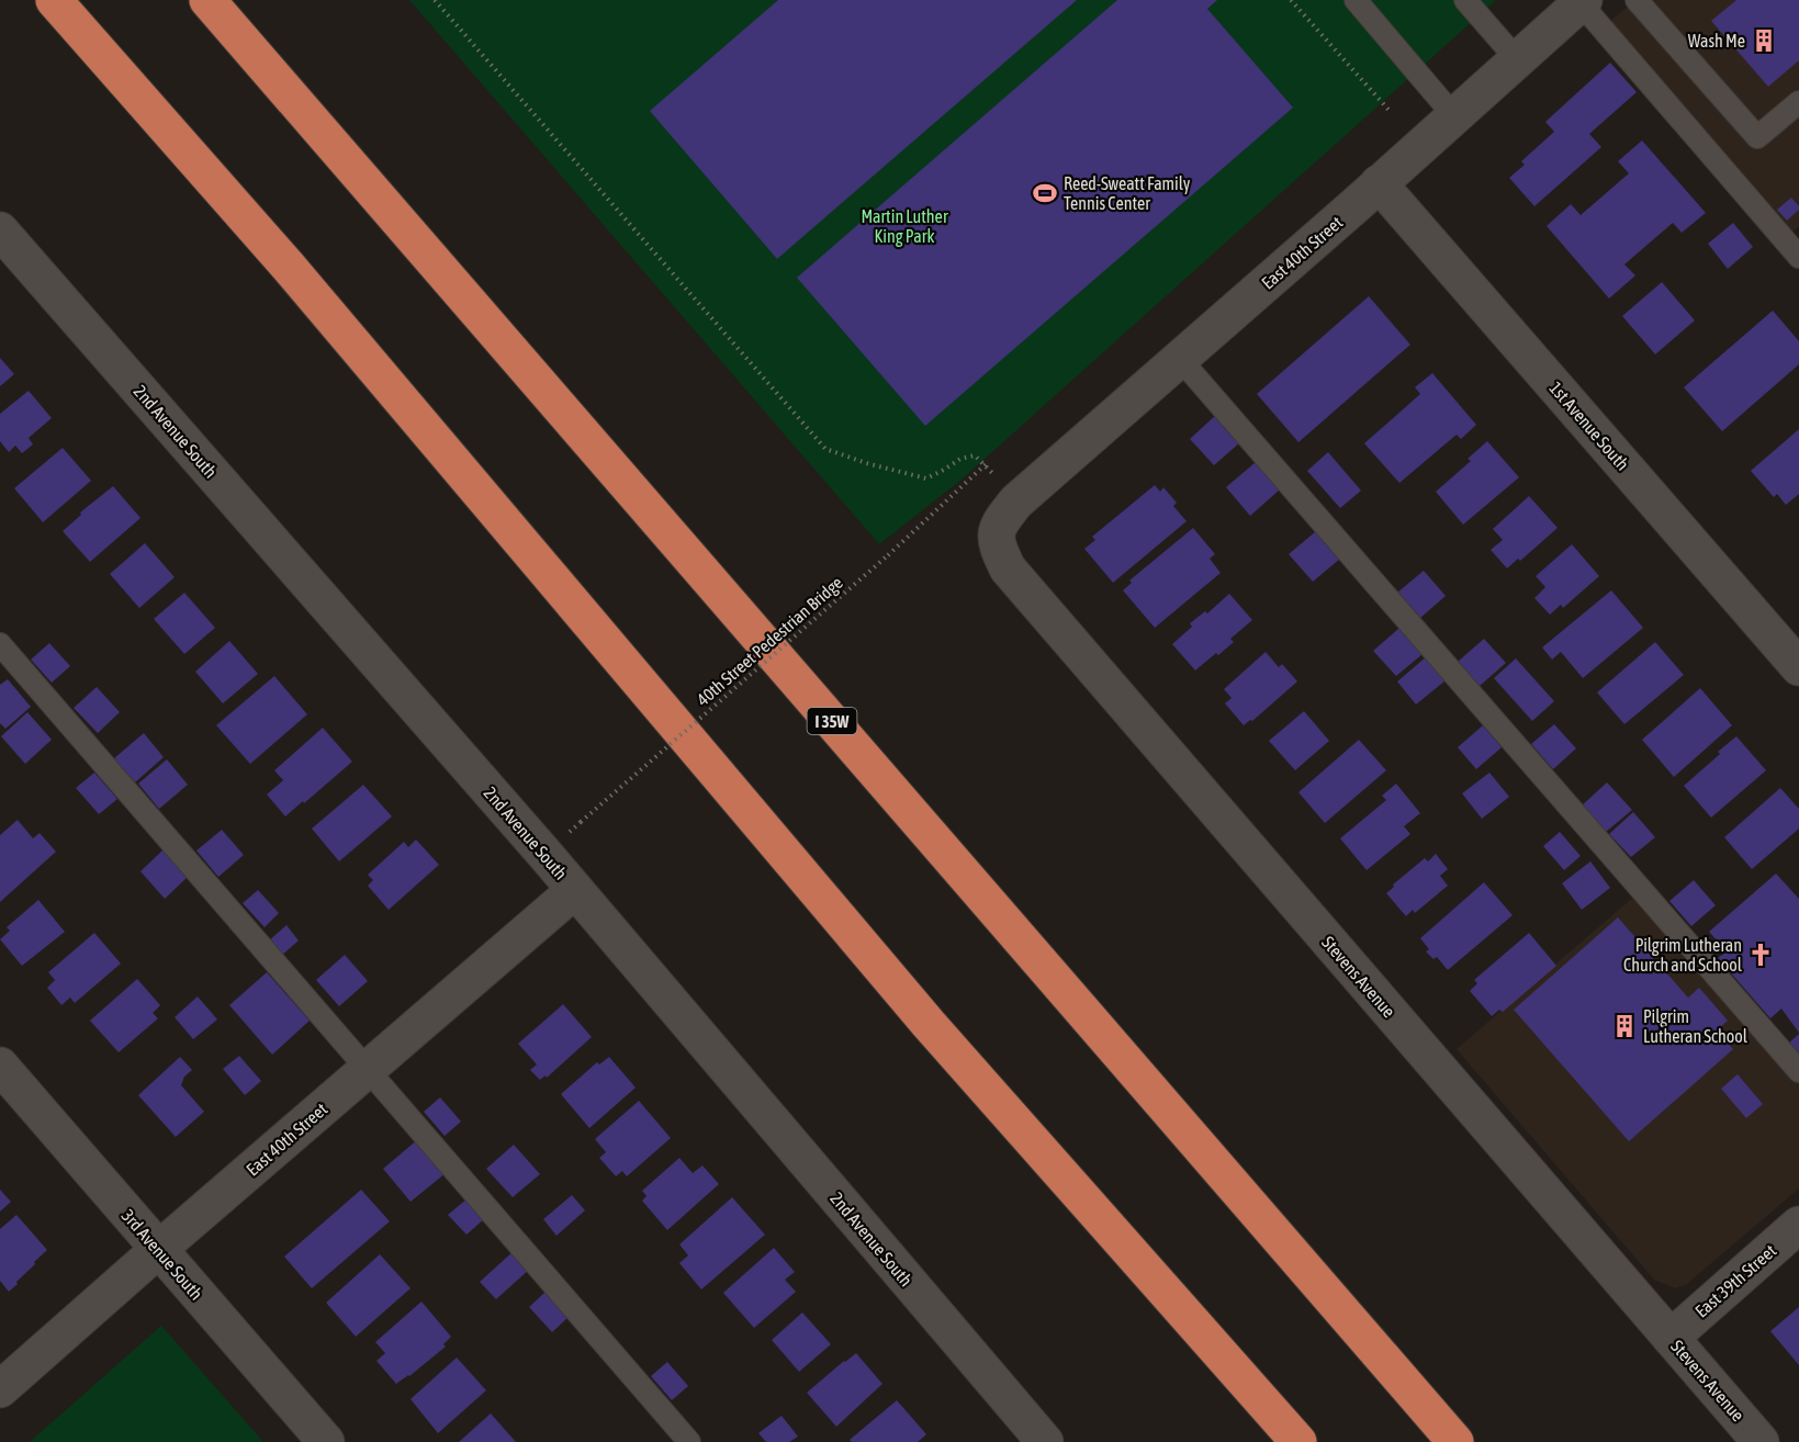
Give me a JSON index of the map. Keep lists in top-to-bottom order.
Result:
{
  "streets": {
    "highway": ["I 35W"],
    "street": [
      "East 40th Street",
      "1st Avenue South",
      "2nd Avenue South",
      "Stevens Avenue",
      "3rd Avenue South",
      "East 39th Street"
    ],
    "path": ["40th Street Pedestrian Bridge"]
  },
  "crossings": [
    ["East 40th Street", "1st Avenue South"],
    ["East 40th Street", "2nd Avenue South"],
    ["East 40th Street", "Stevens Avenue"],
    ["East 40th Street", "3rd Avenue South"],
    ["Stevens Avenue", "East 39th Street"]
  ],
  "parks": ["Martin Luther King Park"],
  "places": {
    "building": ["Wash Me", "Pilgrim Lutheran School"],
    "sports": ["Reed-Sweatt Family Tennis Center"],
    "church": ["Pilgrim Lutheran Church and School"]
  }
}
